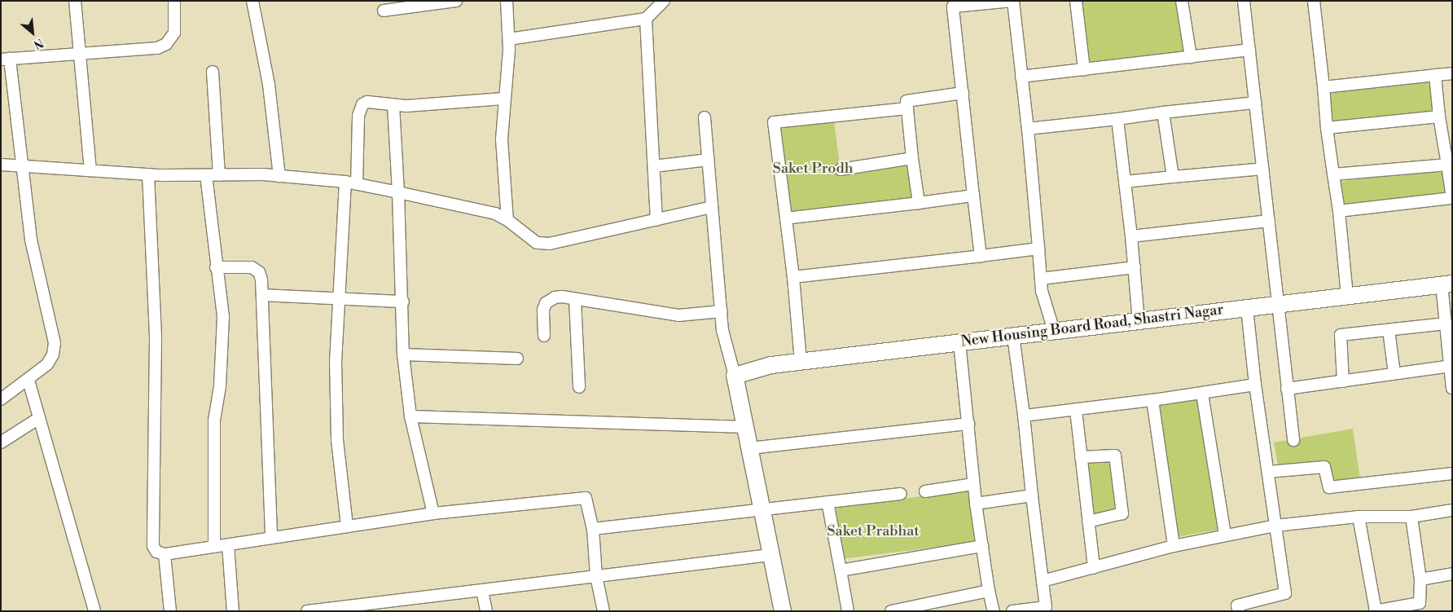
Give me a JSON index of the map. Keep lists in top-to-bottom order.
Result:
{
  "streets": {
    "street": ["New Housing Board Road, Shastri Nagar"]
  },
  "parks": ["Saket Prodh", "Saket Prabhat"],
  "north": "bottom right"
}
